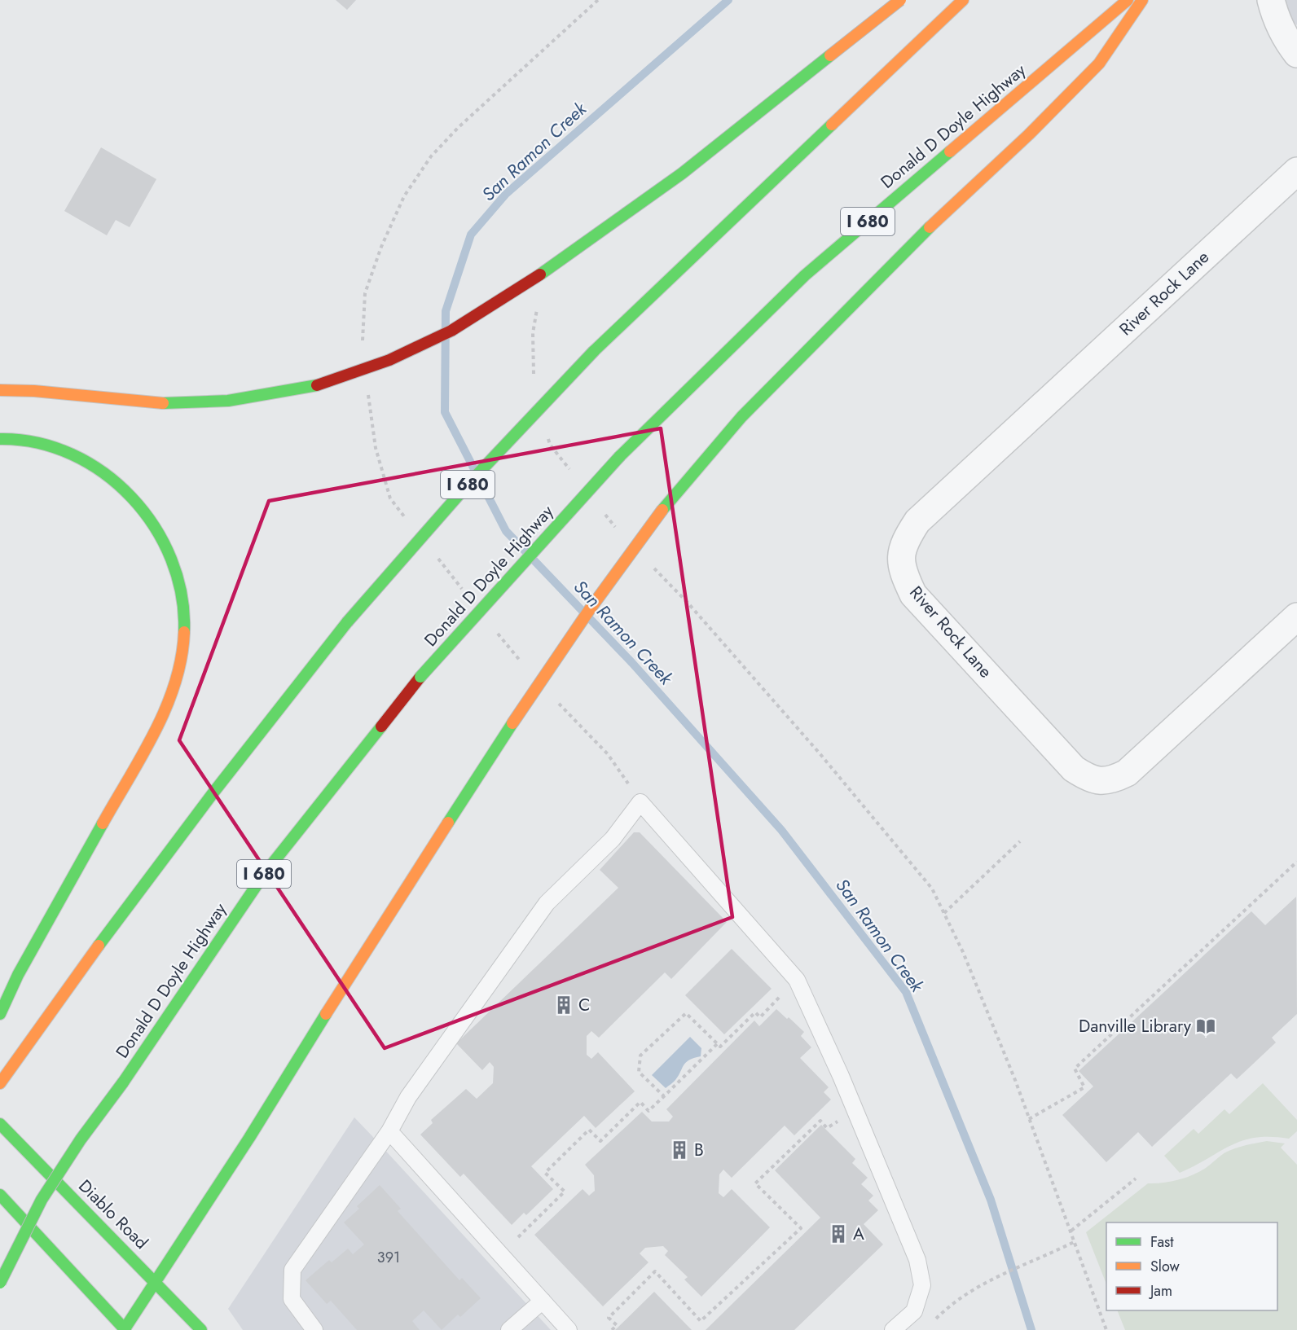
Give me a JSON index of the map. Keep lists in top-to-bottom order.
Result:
{
  "streets": {
    "main road": ["Donald D Doyle Highway", "I 680", "Diablo Road"],
    "street": ["River Rock Lane"]
  },
  "water": ["San Ramon Creek"],
  "places": {
    "building": ["C", "B", "A"],
    "library": ["Danville Library"]
  },
  "house_numbers": ["391"],
  "legend": ["Fast", "Slow", "Jam"]
}
